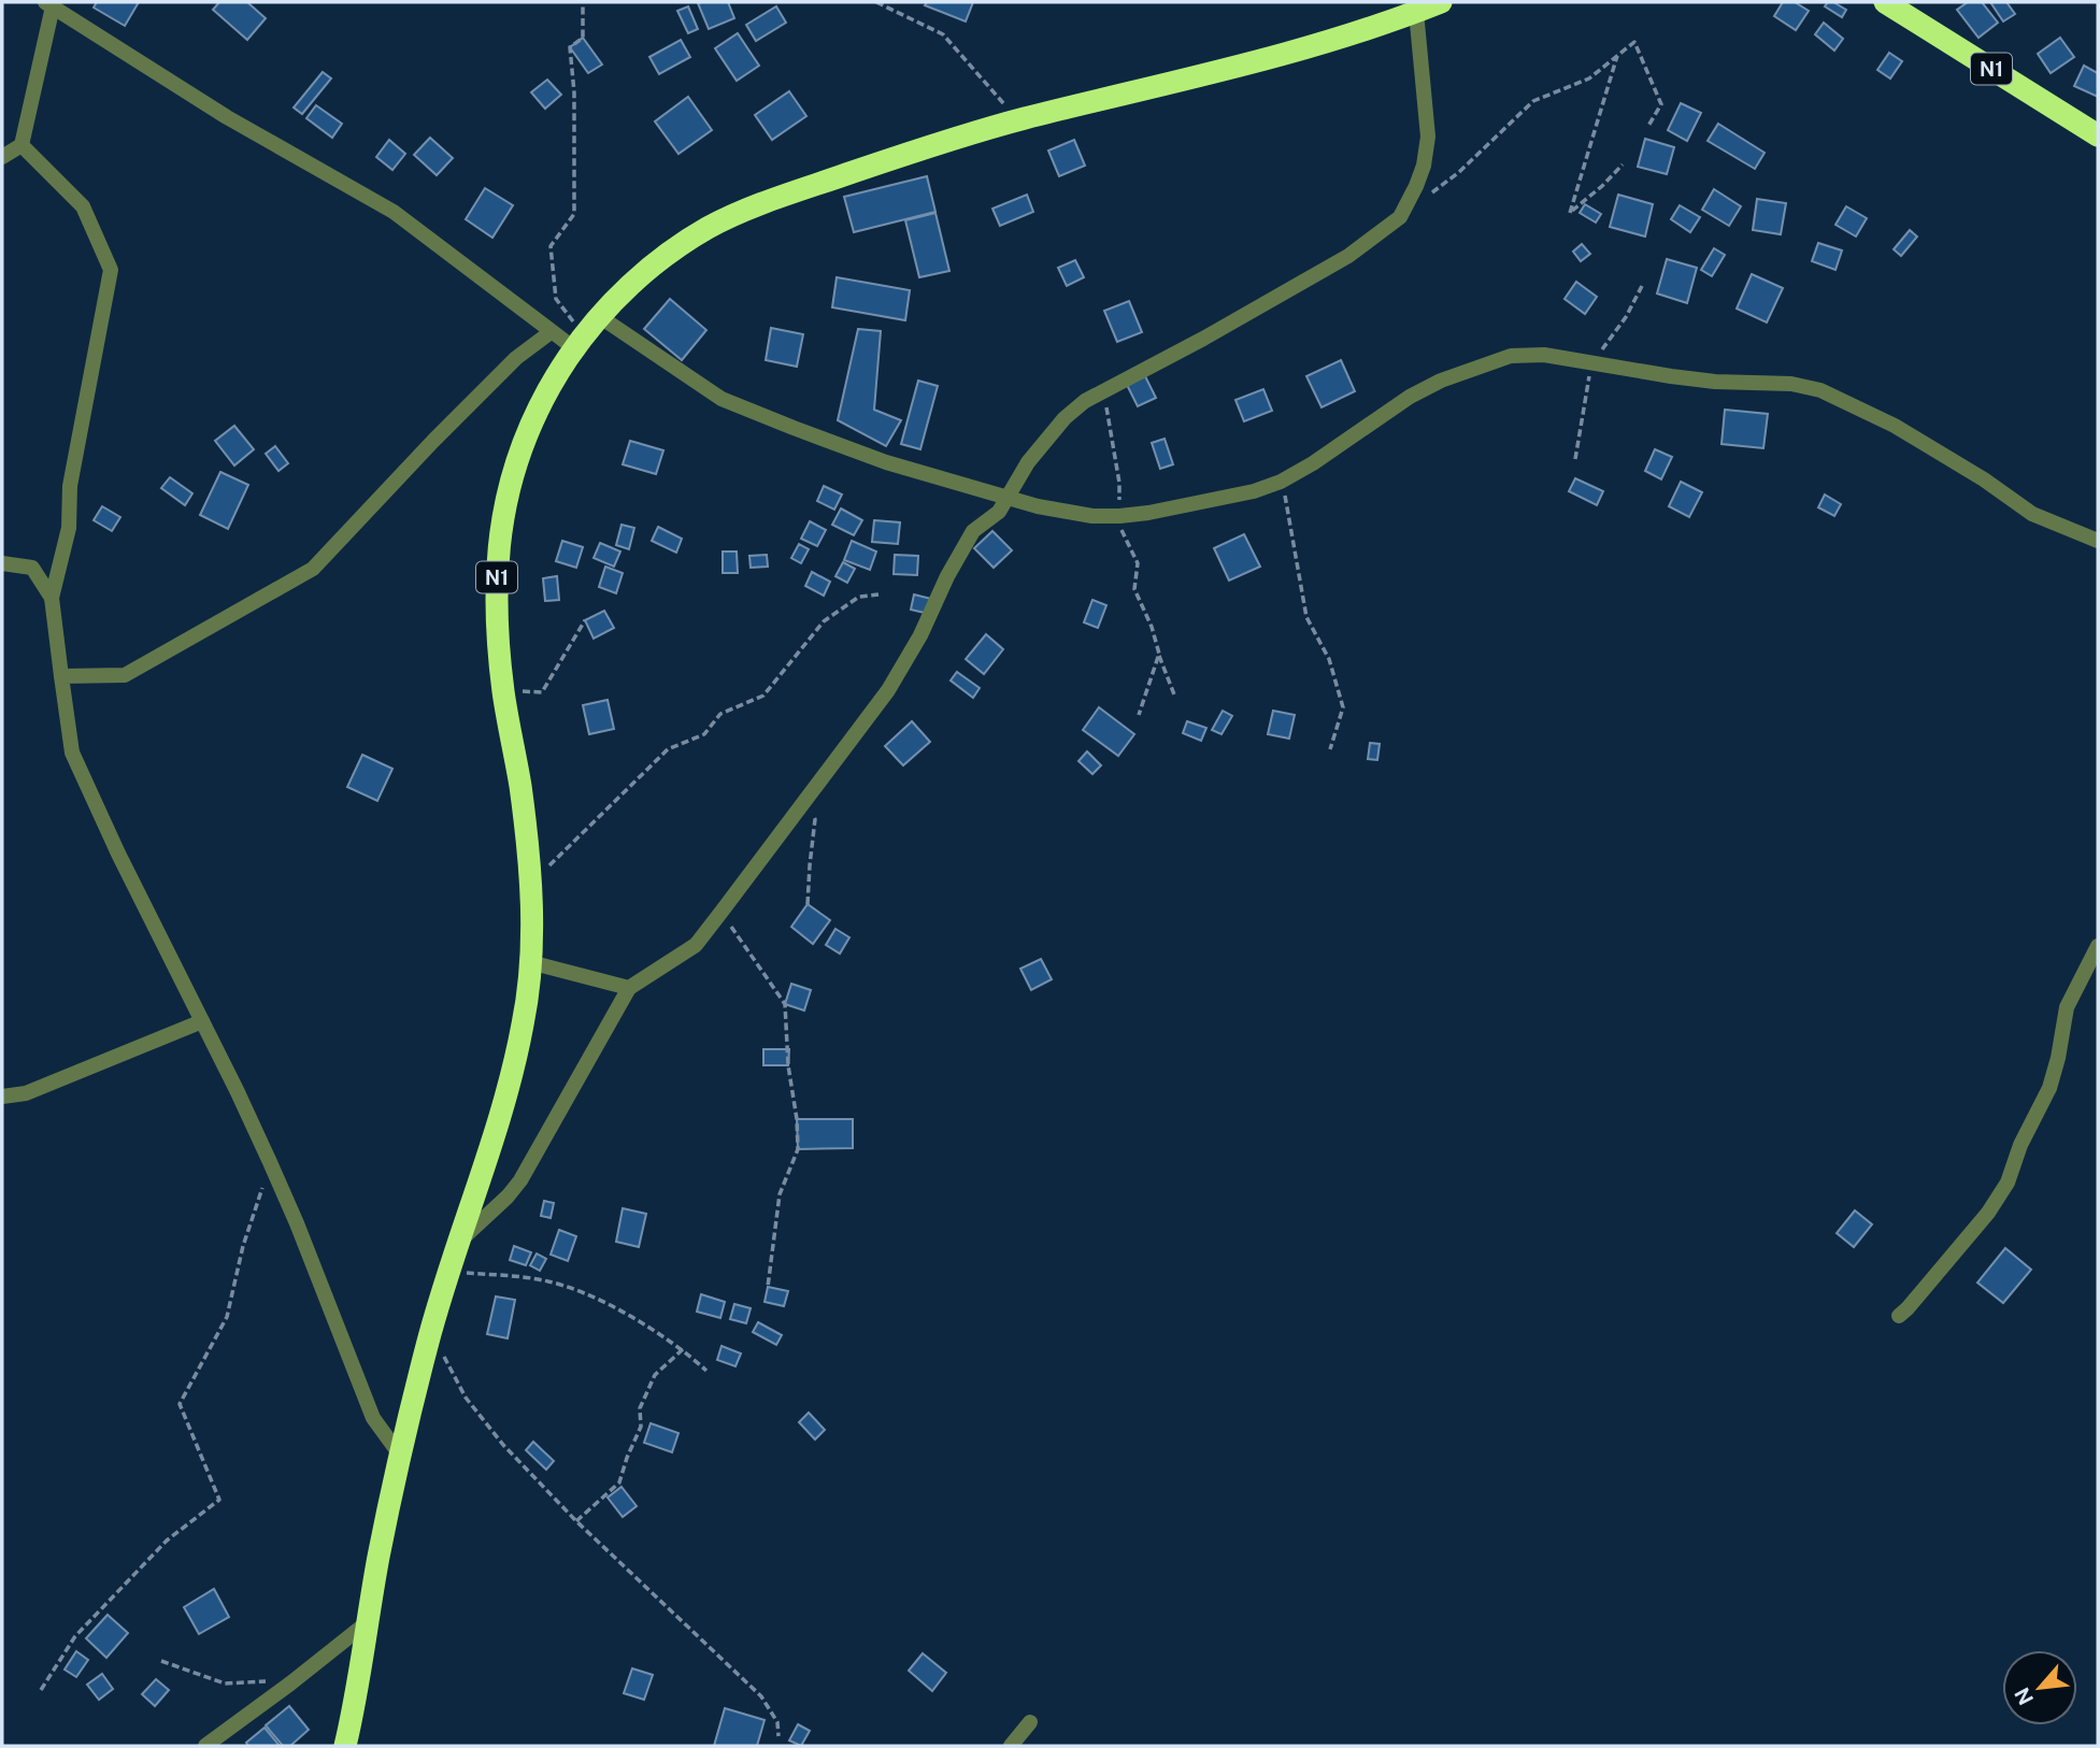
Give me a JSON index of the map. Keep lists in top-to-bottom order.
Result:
{
  "streets": {
    "highway": ["N1"]
  },
  "north": "bottom left"
}
